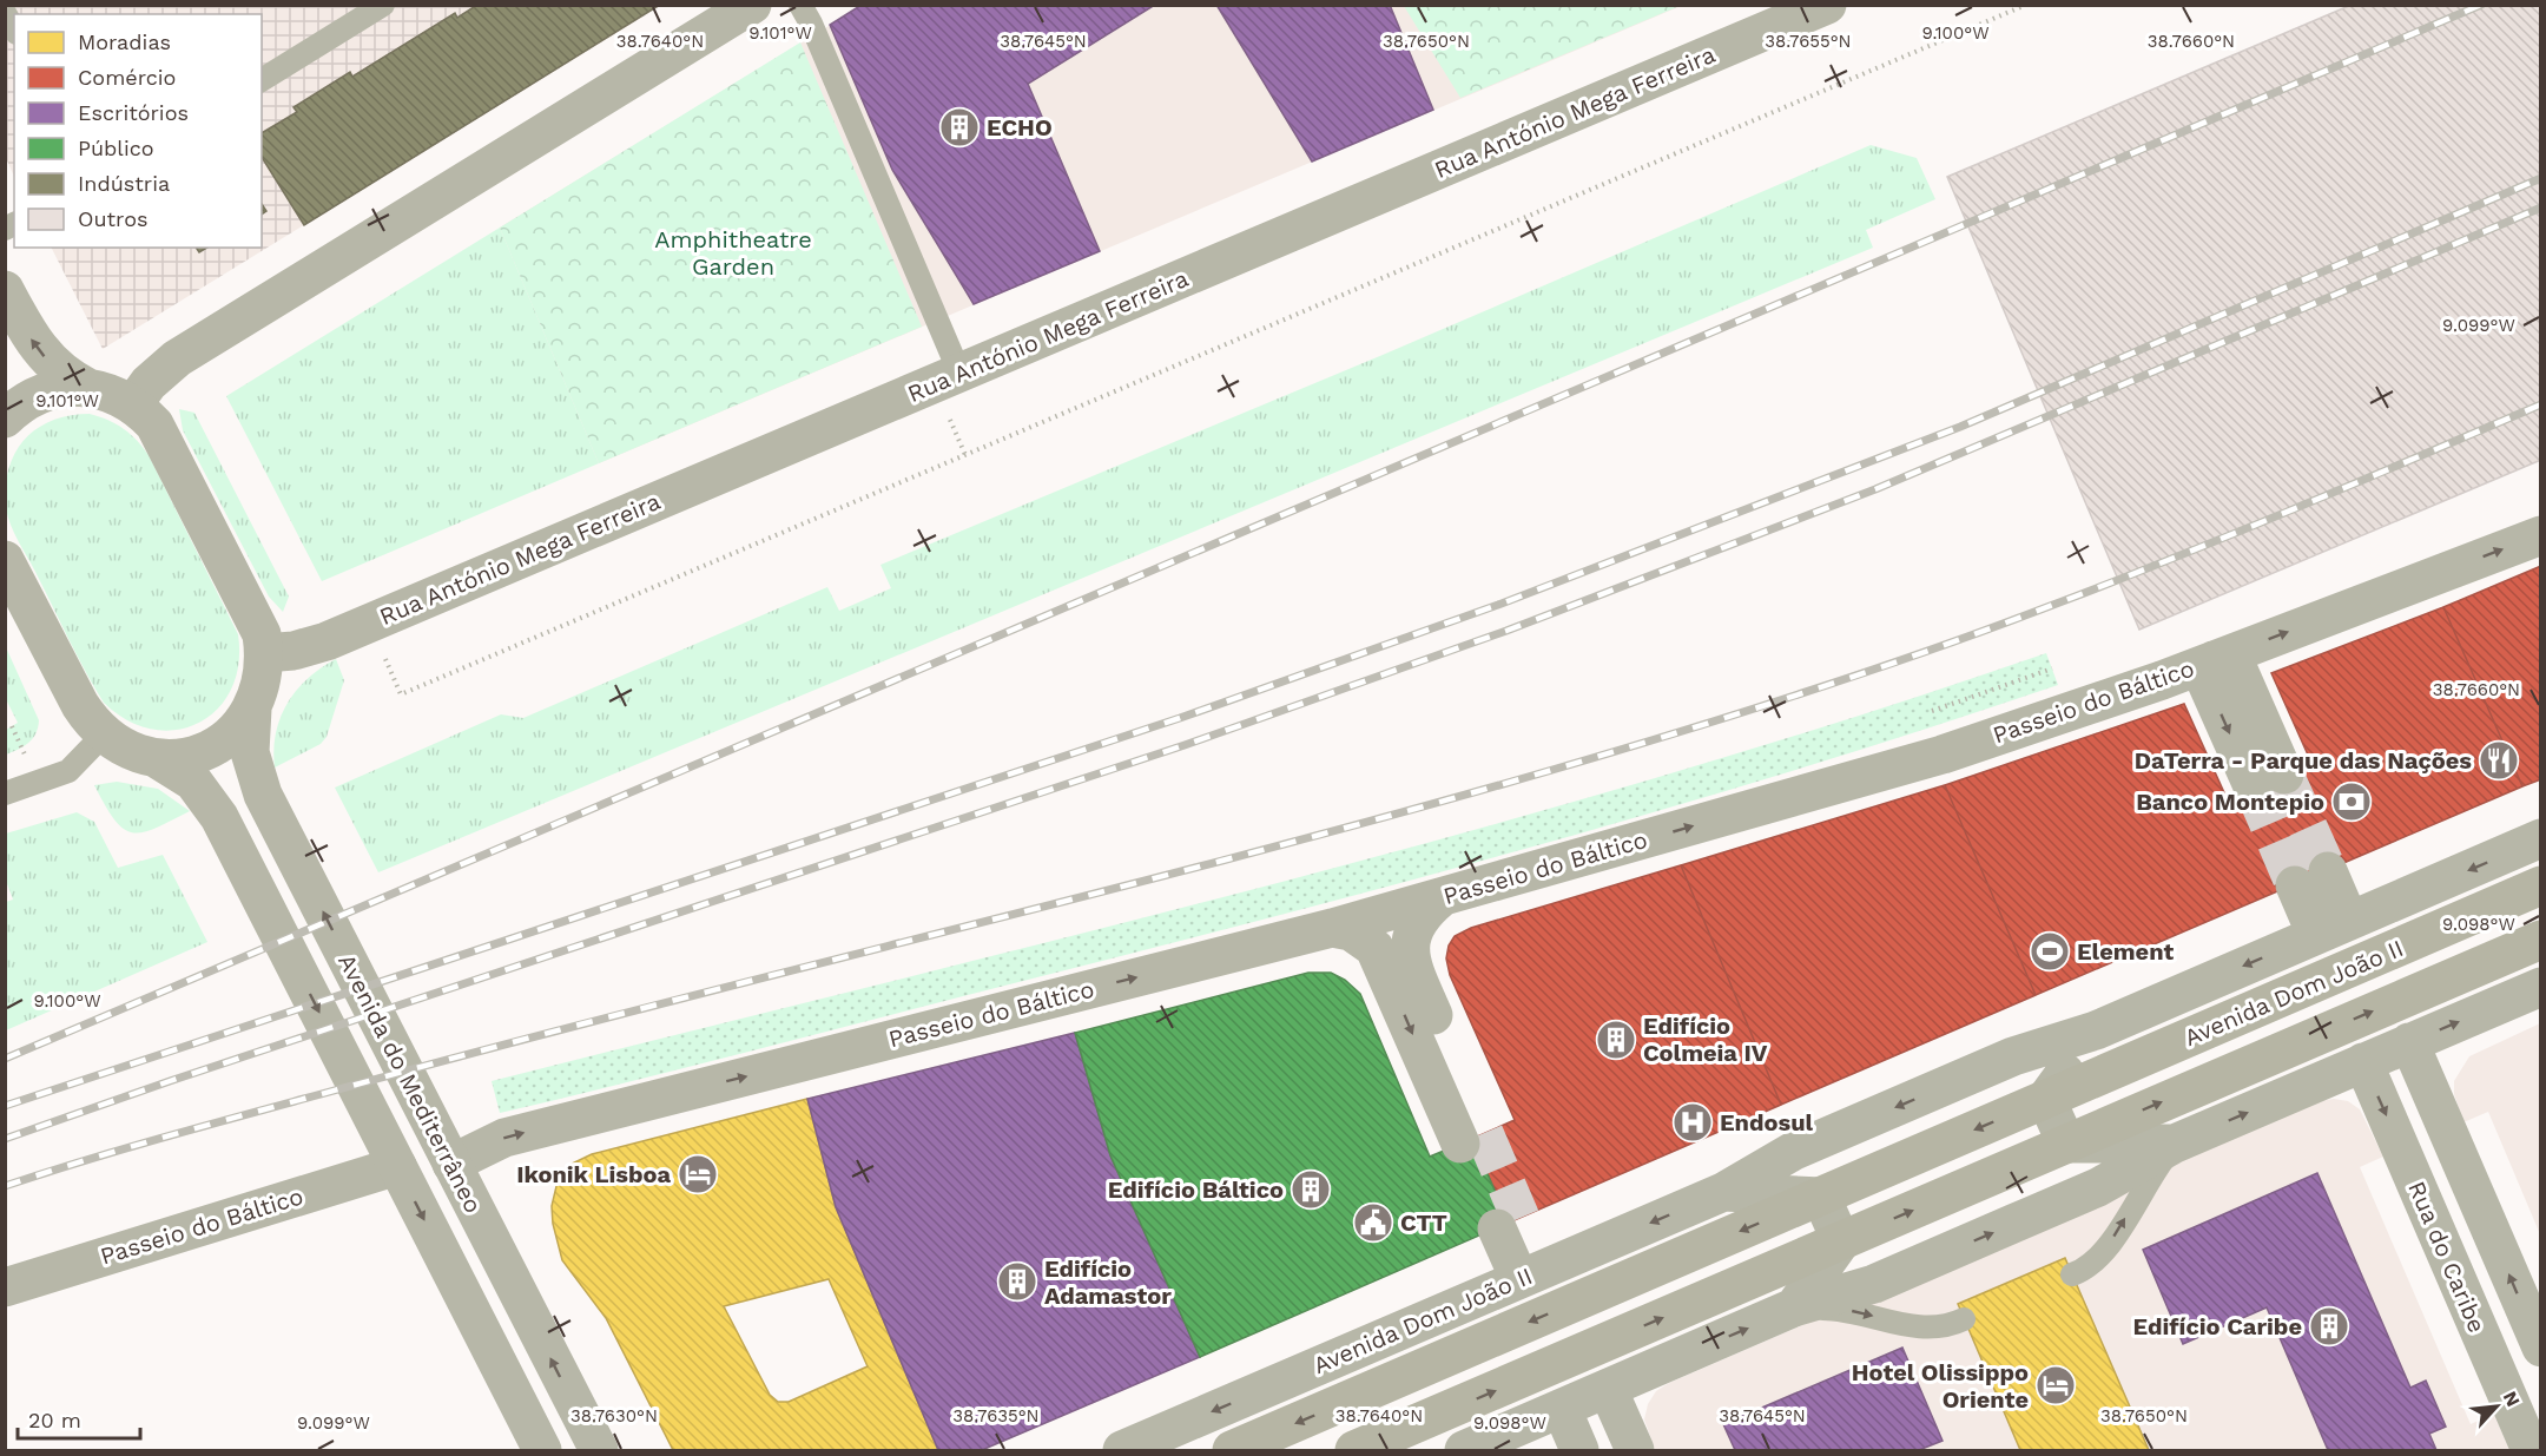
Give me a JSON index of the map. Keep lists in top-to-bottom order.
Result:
{
  "streets": {
    "main road": ["Avenida Dom João II"],
    "street": [
      "Rua António Mega Ferreira",
      "Passeio do Báltico",
      "Avenida do Mediterrâneo",
      "Rua do Caribe"
    ]
  },
  "crossings": [
    ["Passeio do Báltico", "Avenida do Mediterrâneo"],
    ["Avenida Dom João II", "Rua do Caribe"]
  ],
  "one_way": ["Passeio do Báltico"],
  "parks": ["Amphitheatre Garden"],
  "places": {
    "building": [
      "ECHO",
      "Edifício Colmeia IV",
      "Edifício Báltico",
      "Edifício Adamastor",
      "Edifício Caribe"
    ],
    "restaurant": ["DaTerra - Parque das Nações"],
    "bank": ["Banco Montepio"],
    "sports": ["Element"],
    "hospital": ["Endosul"],
    "hotel": ["Ikonik Lisboa", "Hotel Olissippo Oriente"],
    "public building": ["CTT"]
  },
  "legend": [
    "Moradias",
    "Comércio",
    "Escritórios",
    "Público",
    "Indústria",
    "Outros"
  ],
  "scale_bar": "20 m",
  "north": "top right",
  "coordinates": [
    "9.101°W",
    "9.100°W",
    "38.7640°N",
    "38.7645°N",
    "38.7650°N",
    "38.7655°N",
    "38.7660°N",
    "9.099°W",
    "9.098°W",
    "38.7630°N",
    "38.7635°N"
  ]
}
